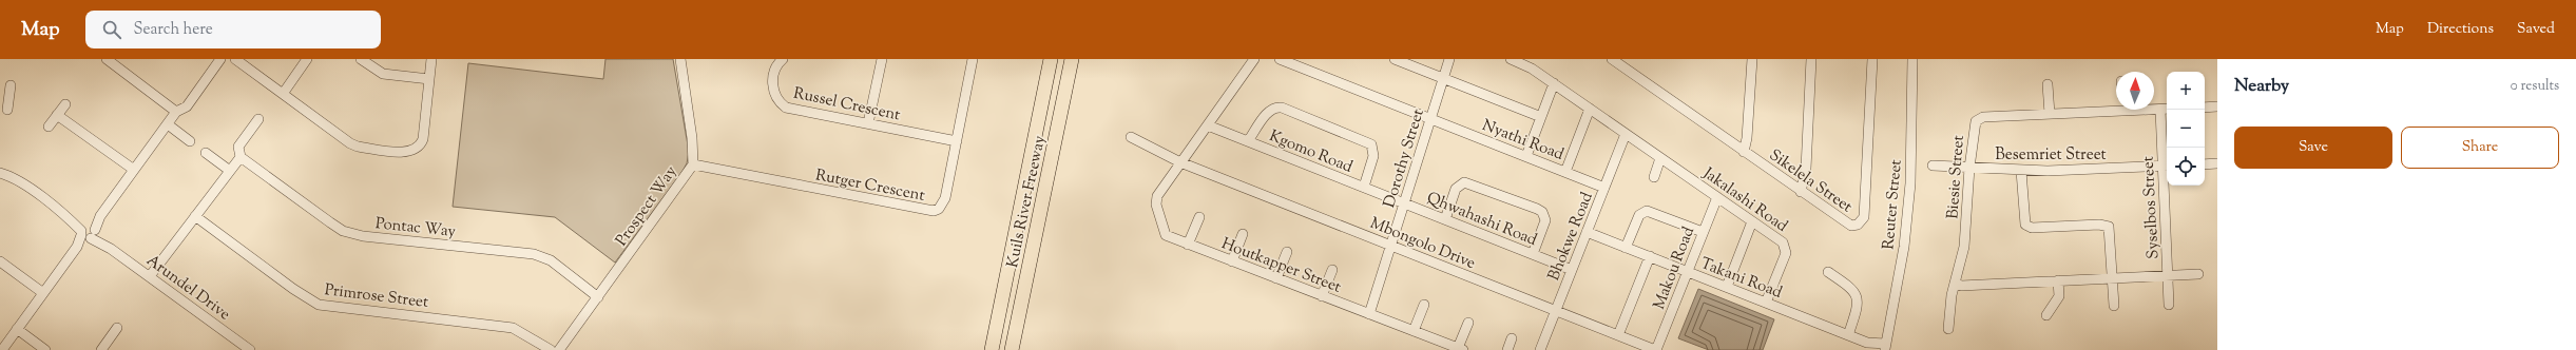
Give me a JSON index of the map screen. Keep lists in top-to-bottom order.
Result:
{
  "streets": {
    "highway": ["Kuils River Freeway"],
    "street": [
      "Russel Crescent",
      "Nyathi Road",
      "Kgomo Road",
      "Besemriet Street",
      "Dorothy Street",
      "Biesie Street",
      "Sikelela Street",
      "Rutger Crescent",
      "Jakalashi Road",
      "Reuter Street",
      "Prospect Way",
      "Syselbos Street",
      "Qhwahashi Road",
      "Pontac Way",
      "Bhokwe Road",
      "Mbongolo Drive",
      "Houtkapper Street",
      "Makou Road",
      "Takani Road",
      "Arundel Drive",
      "Primrose Street"
    ]
  },
  "crossings": [
    ["Russel Crescent", "Rutger Crescent"],
    ["Nyathi Road", "Dorothy Street"],
    ["Nyathi Road", "Bhokwe Road"],
    ["Kgomo Road", "Dorothy Street"],
    ["Kgomo Road", "Qhwahashi Road"],
    ["Besemriet Street", "Biesie Street"],
    ["Besemriet Street", "Syselbos Street"],
    ["Dorothy Street", "Qhwahashi Road"],
    ["Dorothy Street", "Mbongolo Drive"],
    ["Dorothy Street", "Houtkapper Street"],
    ["Biesie Street", "Syselbos Street"],
    ["Rutger Crescent", "Prospect Way"],
    ["Jakalashi Road", "Bhokwe Road"],
    ["Jakalashi Road", "Makou Road"],
    ["Jakalashi Road", "Takani Road"],
    ["Reuter Street", "Takani Road"],
    ["Prospect Way", "Pontac Way"],
    ["Qhwahashi Road", "Bhokwe Road"],
    ["Bhokwe Road", "Mbongolo Drive"],
    ["Bhokwe Road", "Takani Road"],
    ["Mbongolo Drive", "Houtkapper Street"],
    ["Mbongolo Drive", "Makou Road"],
    ["Makou Road", "Takani Road"]
  ],
  "north": "top",
  "page": {
    "header": "Map",
    "search": "Search here",
    "nav": ["Map", "Directions", "Saved"],
    "heading": ["Nearby", "0 results"],
    "map_buttons": ["+", "−"],
    "buttons": ["Save", "Share"]
  }
}
